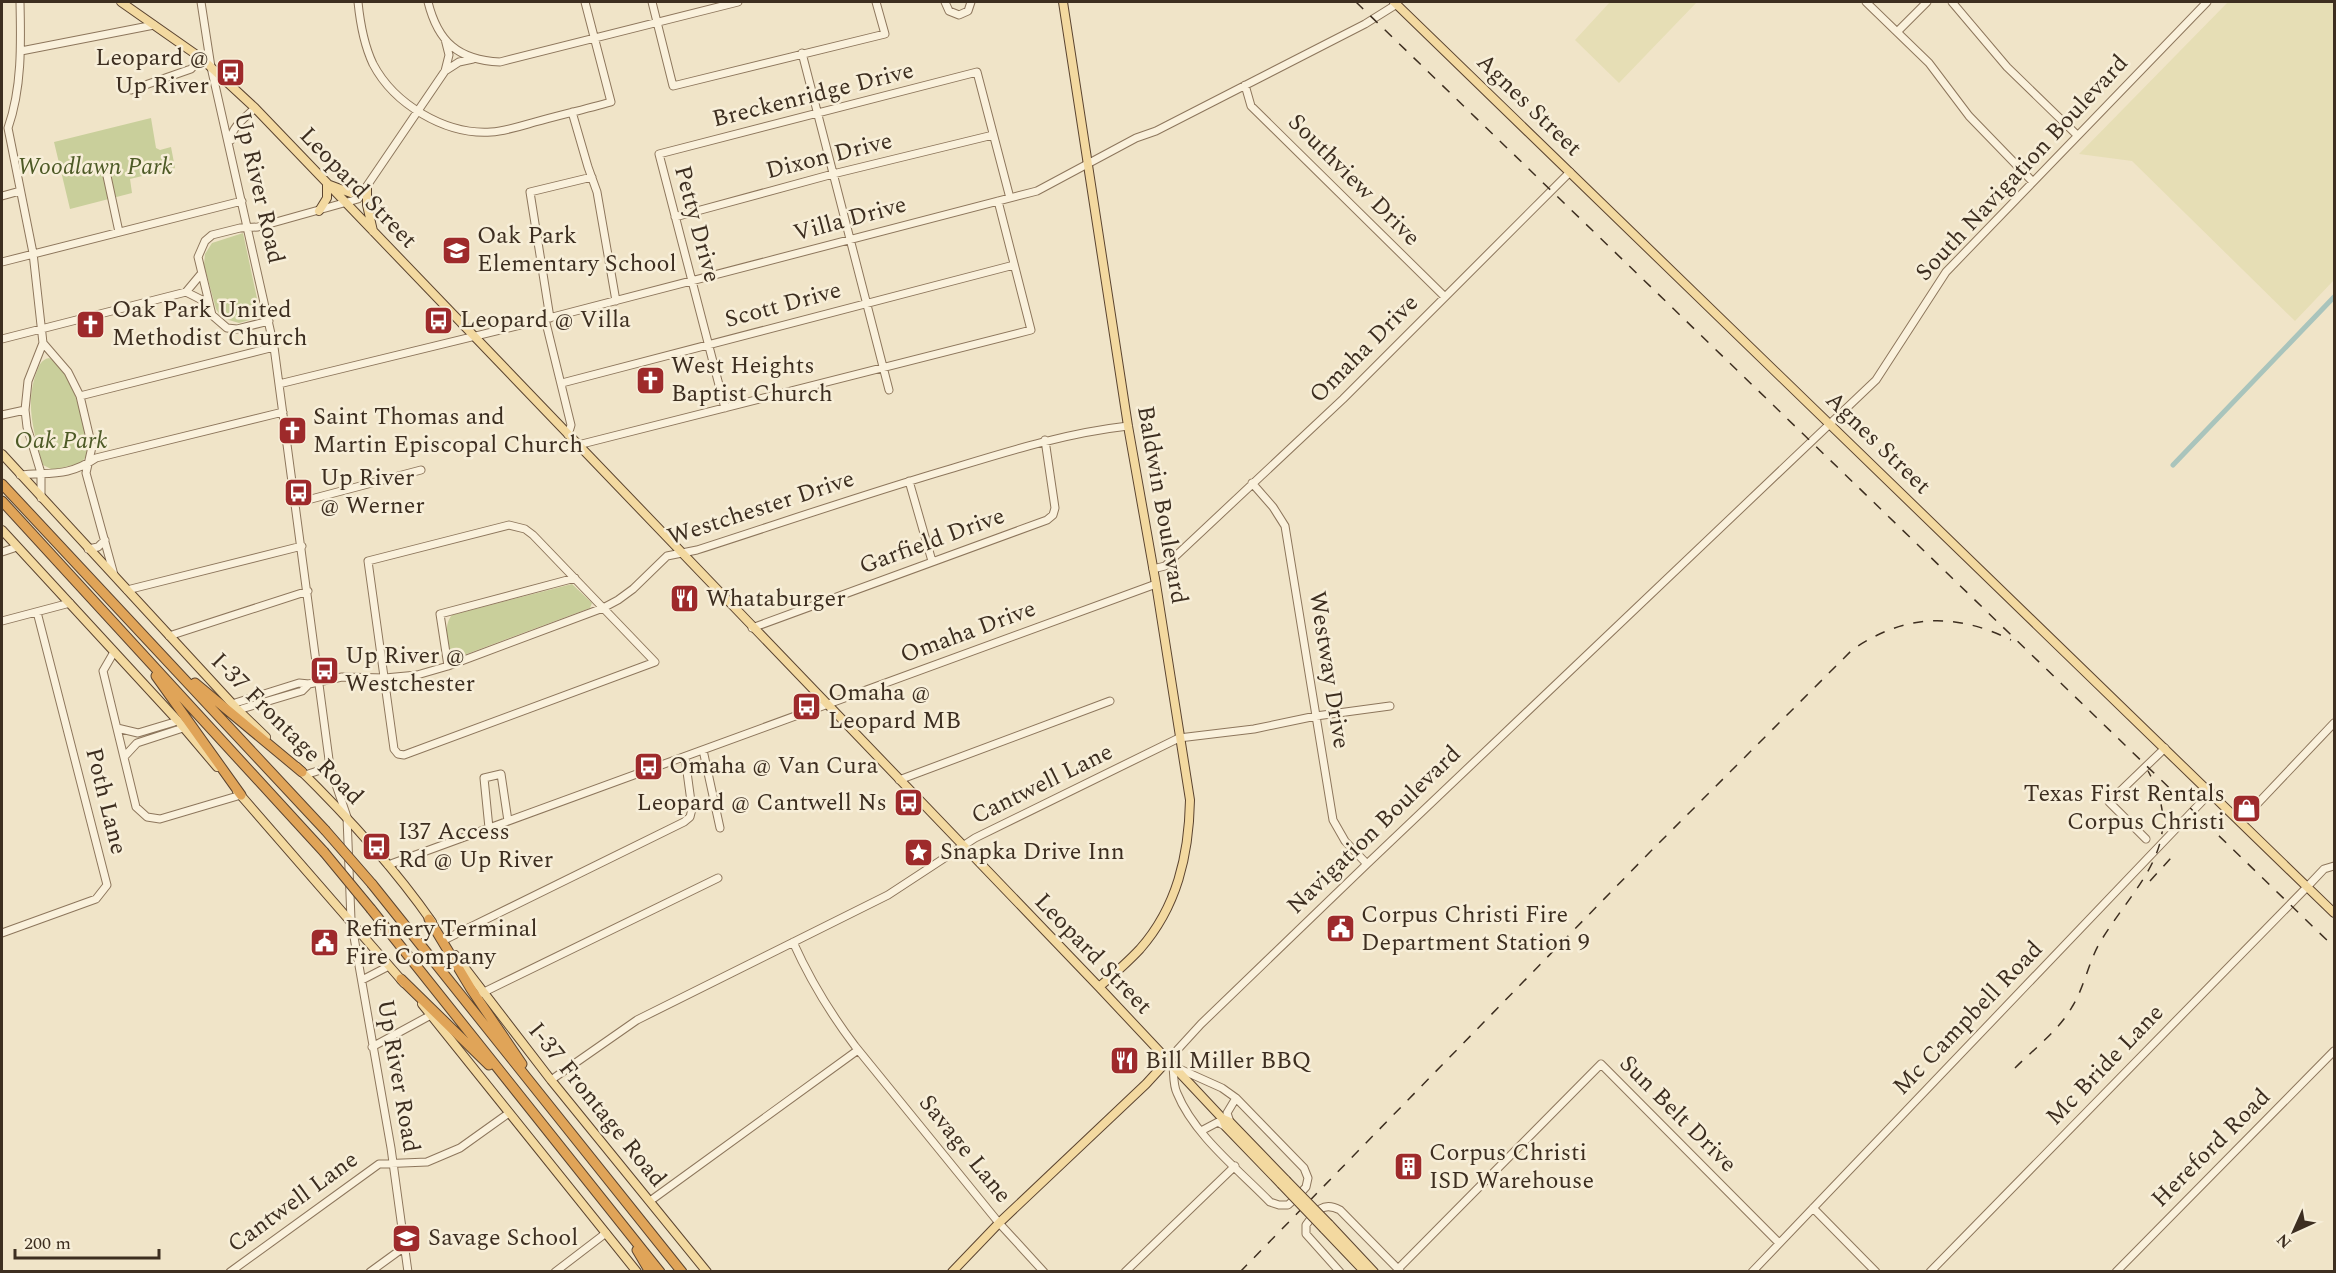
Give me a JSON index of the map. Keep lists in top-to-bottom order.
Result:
{
  "streets": {
    "main road": [
      "Agnes Street",
      "Leopard Street",
      "Baldwin Boulevard",
      "I-37 Frontage Road",
      "Navigation Boulevard"
    ],
    "street": [
      "Breckenridge Drive",
      "Dixon Drive",
      "South Navigation Boulevard",
      "Southview Drive",
      "Up River Road",
      "Villa Drive",
      "Petty Drive",
      "Scott Drive",
      "Omaha Drive",
      "Westchester Drive",
      "Garfield Drive",
      "Westway Drive",
      "Cantwell Lane",
      "Poth Lane",
      "Mc Campbell Road",
      "Mc Bride Lane",
      "Sun Belt Drive",
      "Hereford Road",
      "Savage Lane"
    ]
  },
  "crossings": [
    ["Breckenridge Drive", "Dixon Drive"],
    ["Breckenridge Drive", "Petty Drive"],
    ["Agnes Street", "South Navigation Boulevard"],
    ["Agnes Street", "Villa Drive"],
    ["Agnes Street", "Omaha Drive"],
    ["Agnes Street", "Navigation Boulevard"],
    ["Agnes Street", "Mc Campbell Road"],
    ["Agnes Street", "Mc Bride Lane"],
    ["Dixon Drive", "Petty Drive"],
    ["South Navigation Boulevard", "Navigation Boulevard"],
    ["Southview Drive", "Villa Drive"],
    ["Southview Drive", "Omaha Drive"],
    ["Up River Road", "Leopard Street"],
    ["Up River Road", "Villa Drive"],
    ["Up River Road", "Westchester Drive"],
    ["Up River Road", "I-37 Frontage Road"],
    ["Up River Road", "Cantwell Lane"],
    ["Leopard Street", "Villa Drive"],
    ["Leopard Street", "Omaha Drive"],
    ["Leopard Street", "Baldwin Boulevard"],
    ["Leopard Street", "Westchester Drive"],
    ["Leopard Street", "Garfield Drive"],
    ["Leopard Street", "Cantwell Lane"],
    ["Leopard Street", "Navigation Boulevard"],
    ["Villa Drive", "Petty Drive"],
    ["Villa Drive", "Baldwin Boulevard"],
    ["Petty Drive", "Scott Drive"],
    ["Omaha Drive", "Baldwin Boulevard"],
    ["Omaha Drive", "Westway Drive"],
    ["Omaha Drive", "I-37 Frontage Road"],
    ["Baldwin Boulevard", "Westchester Drive"],
    ["Baldwin Boulevard", "Cantwell Lane"],
    ["Westchester Drive", "Garfield Drive"],
    ["Westchester Drive", "I-37 Frontage Road"],
    ["Westway Drive", "Cantwell Lane"],
    ["Westway Drive", "Navigation Boulevard"],
    ["I-37 Frontage Road", "Cantwell Lane"],
    ["Cantwell Lane", "Savage Lane"],
    ["Navigation Boulevard", "Savage Lane"],
    ["Mc Campbell Road", "Sun Belt Drive"]
  ],
  "parks": ["Woodlawn Park", "Oak Park"],
  "places": {
    "bus stop": [
      "Leopard @ Up River",
      "Leopard @ Villa",
      "Up River @ Werner",
      "Up River @ Westchester",
      "Omaha @ Leopard MB",
      "Omaha @ Van Cura",
      "Leopard @ Cantwell Ns",
      "I37 Access Rd @ Up River"
    ],
    "school or university": ["Oak Park Elementary School", "Savage School"],
    "church": ["Oak Park United Methodist Church", "West Heights Baptist Church", "Saint Thomas and Martin Episcopal Church"],
    "restaurant": ["Whataburger", "Bill Miller BBQ"],
    "shop": ["Texas First Rentals Corpus Christi"],
    "place": ["Snapka Drive Inn"],
    "public building": ["Corpus Christi Fire Department Station 9", "Refinery Terminal Fire Company"],
    "building": ["Corpus Christi ISD Warehouse"]
  },
  "scale_bar": "200 m",
  "north": "bottom left"
}
